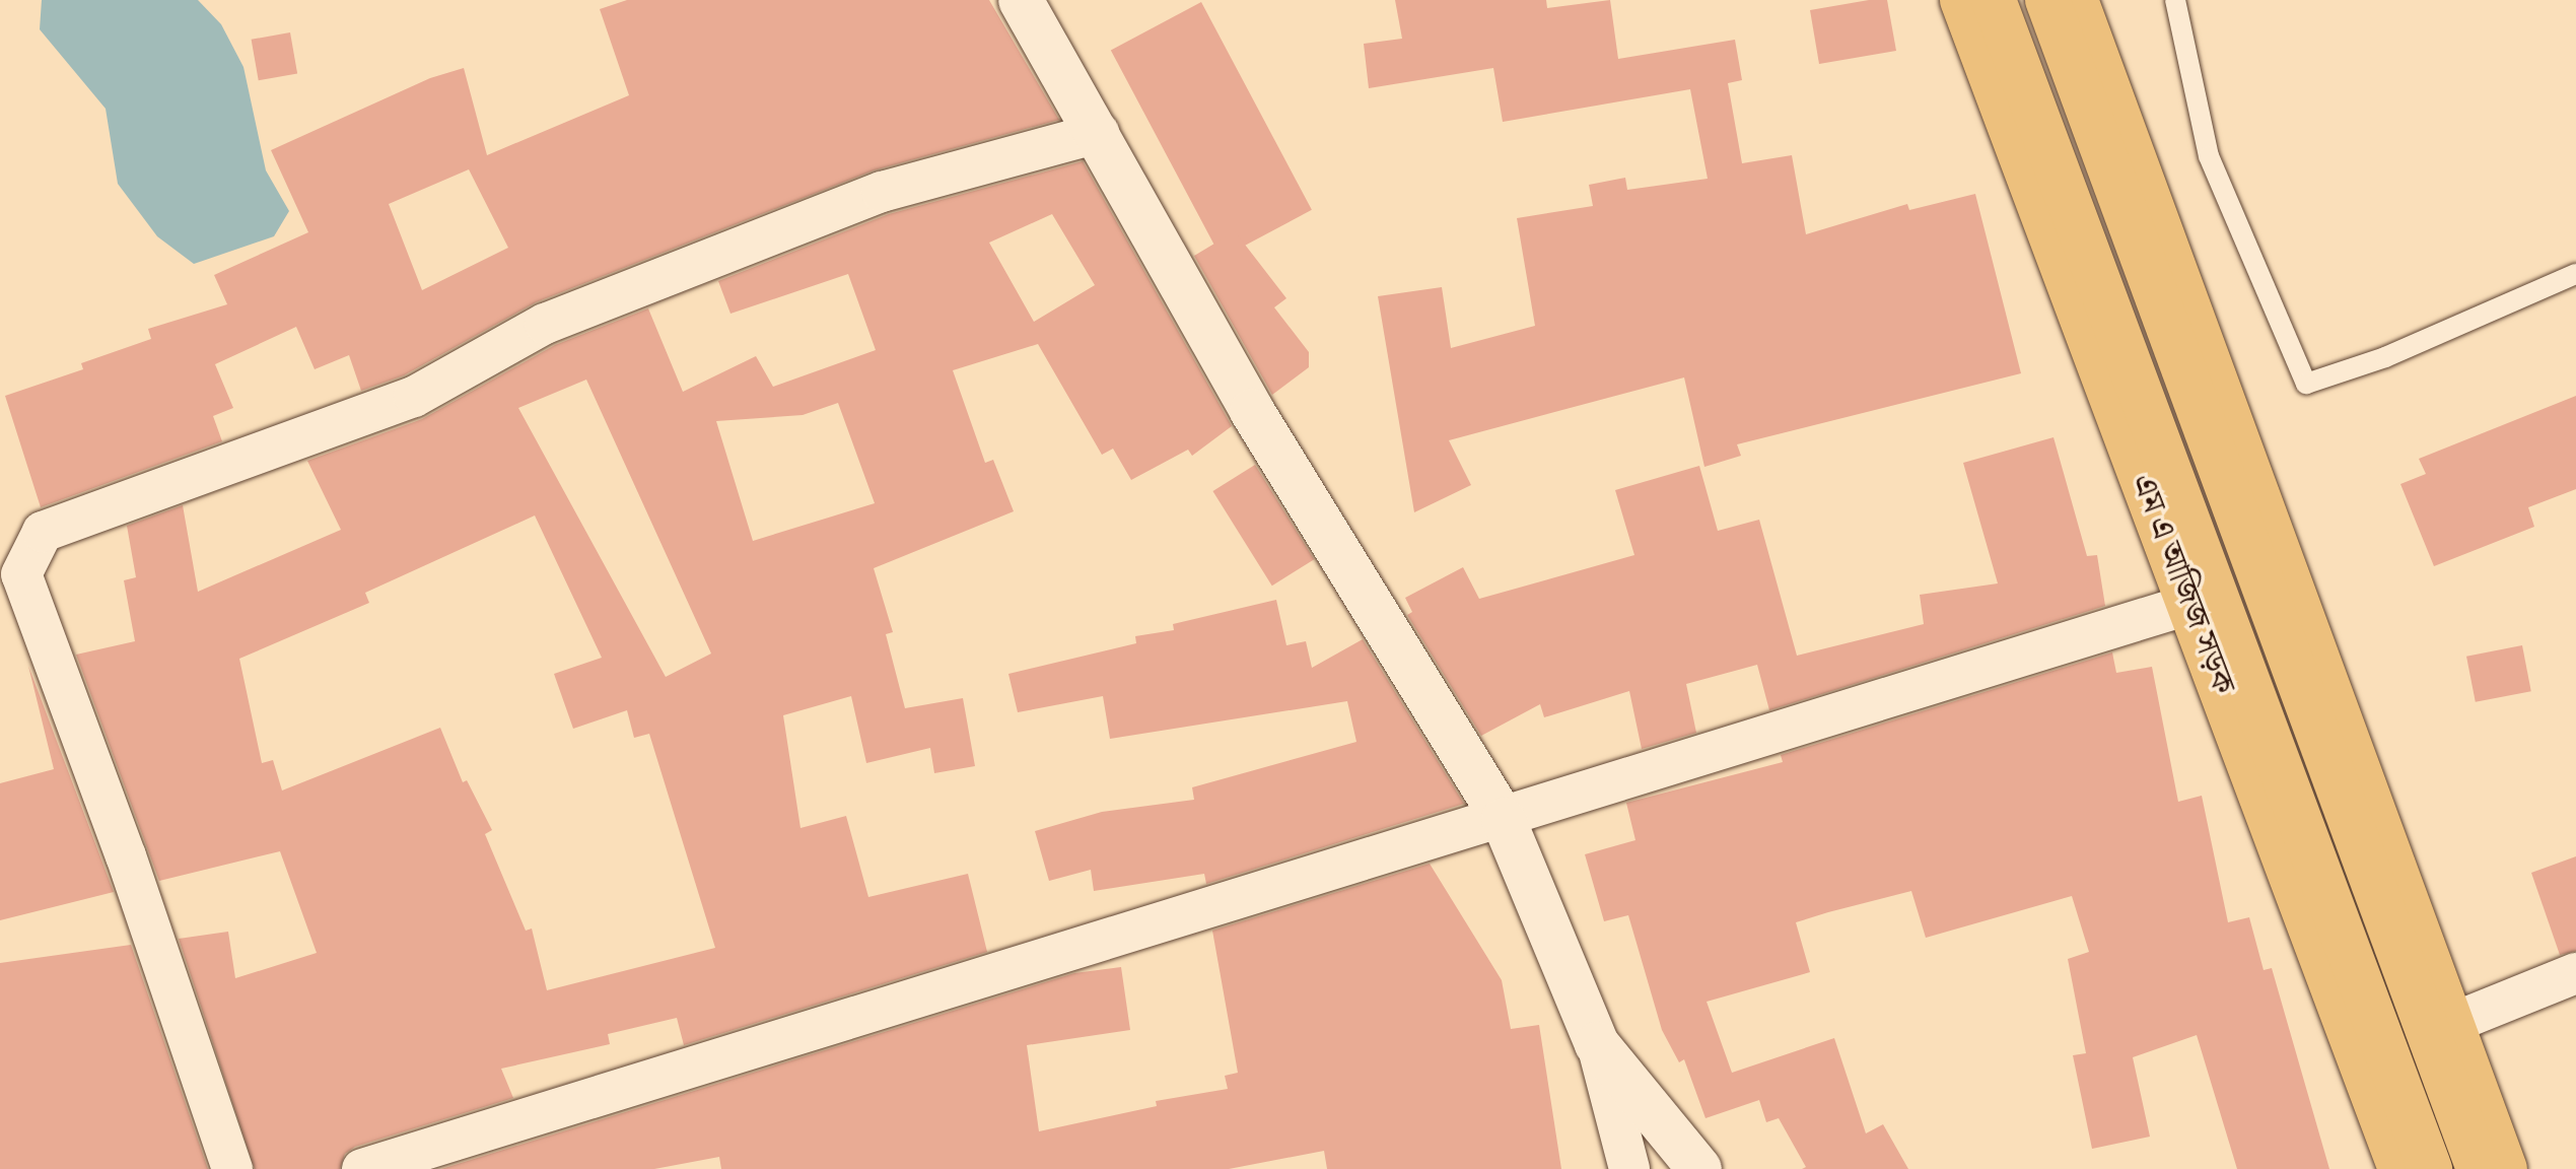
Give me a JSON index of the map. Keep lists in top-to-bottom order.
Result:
{
  "streets": {
    "main road": ["এম এ আজিজ সড়ক"]
  }
}
